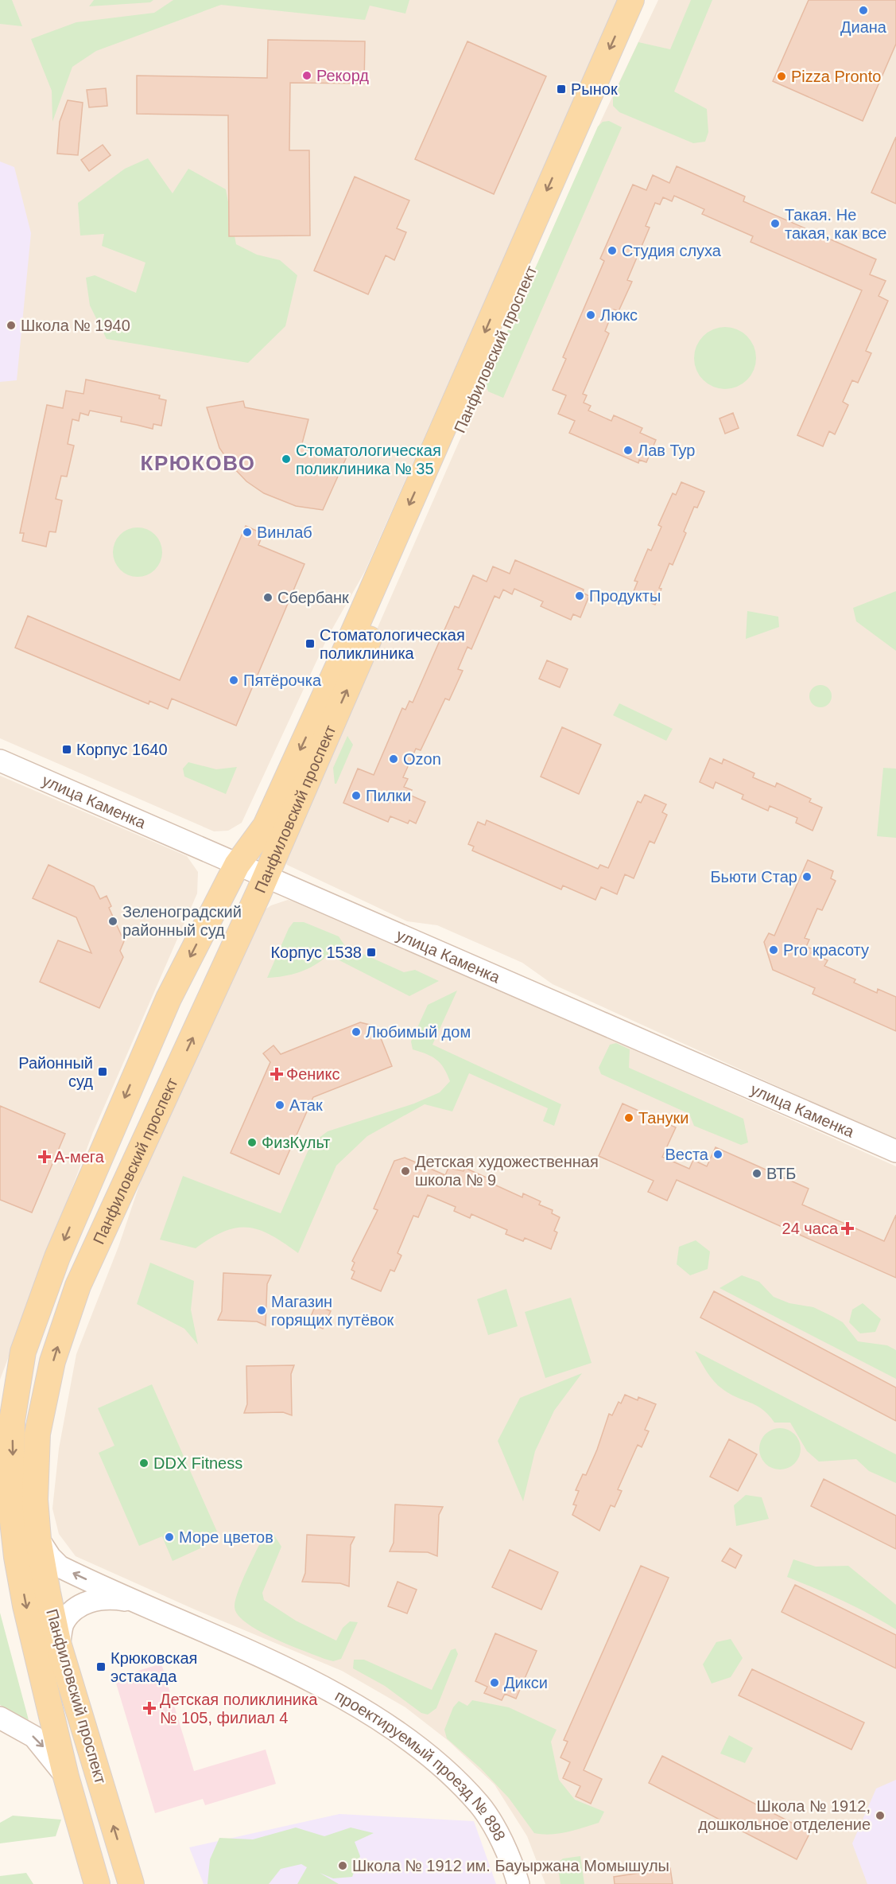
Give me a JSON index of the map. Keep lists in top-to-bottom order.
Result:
{
  "streets": {
    "main road": ["Панфиловский проспект", "улица Каменка", "проектируемый проезд № 898"]
  },
  "crossings": [
    ["Панфиловский проспект", "улица Каменка"],
    ["Панфиловский проспект", "проектируемый проезд № 898"]
  ],
  "districts": ["КРЮКОВО"],
  "places": {
    "other": [
      "Диана",
      "Рекорд",
      "Pizza Pronto",
      "Такая. Не такая, как все",
      "Студия слуха",
      "Люкс",
      "Школа № 1940",
      "Лав Тур",
      "Стоматологическая поликлиника № 35",
      "Винлаб",
      "Продукты",
      "Сбербанк",
      "Пятёрочка",
      "Ozon",
      "Пилки",
      "Бьюти Стар",
      "Зеленоградский районный суд",
      "Pro красоту",
      "Любимый дом",
      "Атак",
      "Тануки",
      "ФизКульт",
      "Веста",
      "Детская художественная школа № 9",
      "ВТБ",
      "Магазин горящих путёвок",
      "DDX Fitness",
      "Море цветов",
      "Дикси",
      "Школа № 1912, дошкольное отделение",
      "Школа № 1912 им. Бауыржана Момышулы"
    ],
    "transit": [
      "Рынок",
      "Стоматологическая поликлиника",
      "Корпус 1640",
      "Корпус 1538",
      "Районный суд",
      "Крюковская эстакада"
    ],
    "health": [
      "Феникс",
      "А-мега",
      "24 часа",
      "Детская поликлиника № 105, филиал 4"
    ]
  }
}
